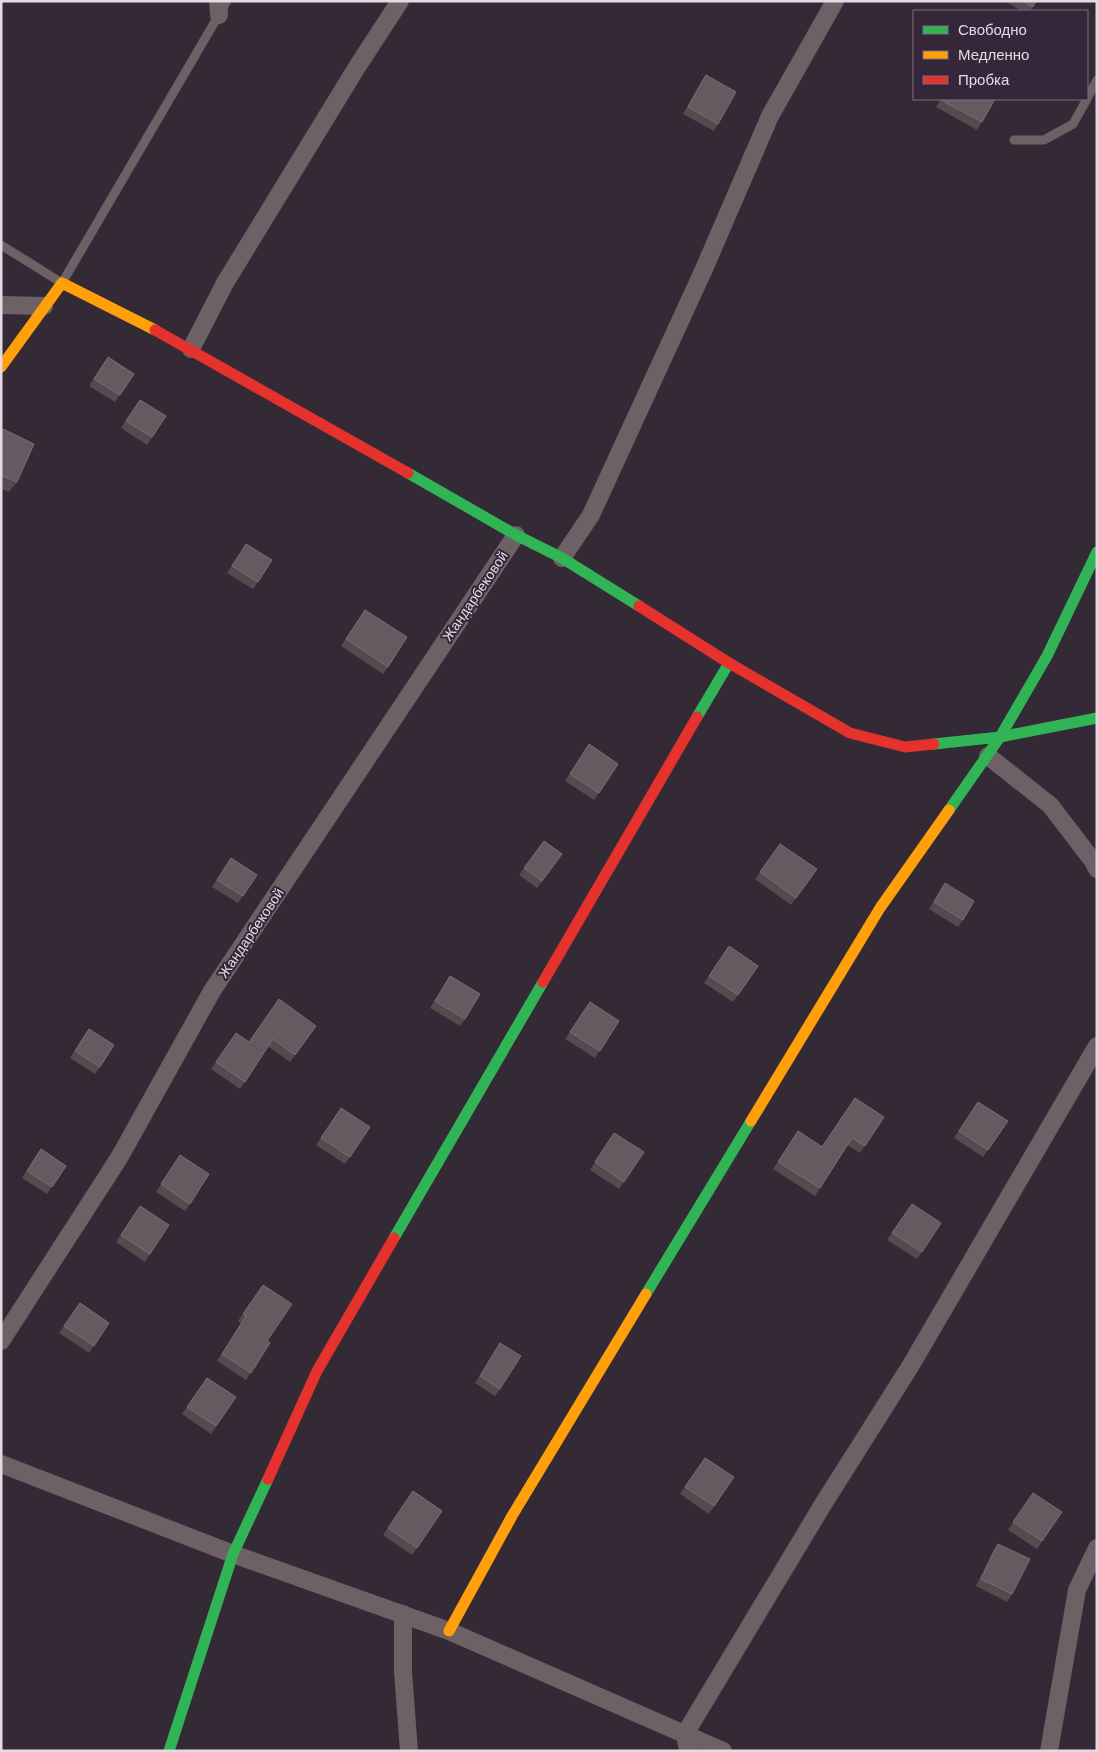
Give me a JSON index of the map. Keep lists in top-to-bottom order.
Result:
{
  "streets": {
    "street": ["Жандарбековой"]
  },
  "legend": ["Свободно", "Медленно", "Пробка"]
}
